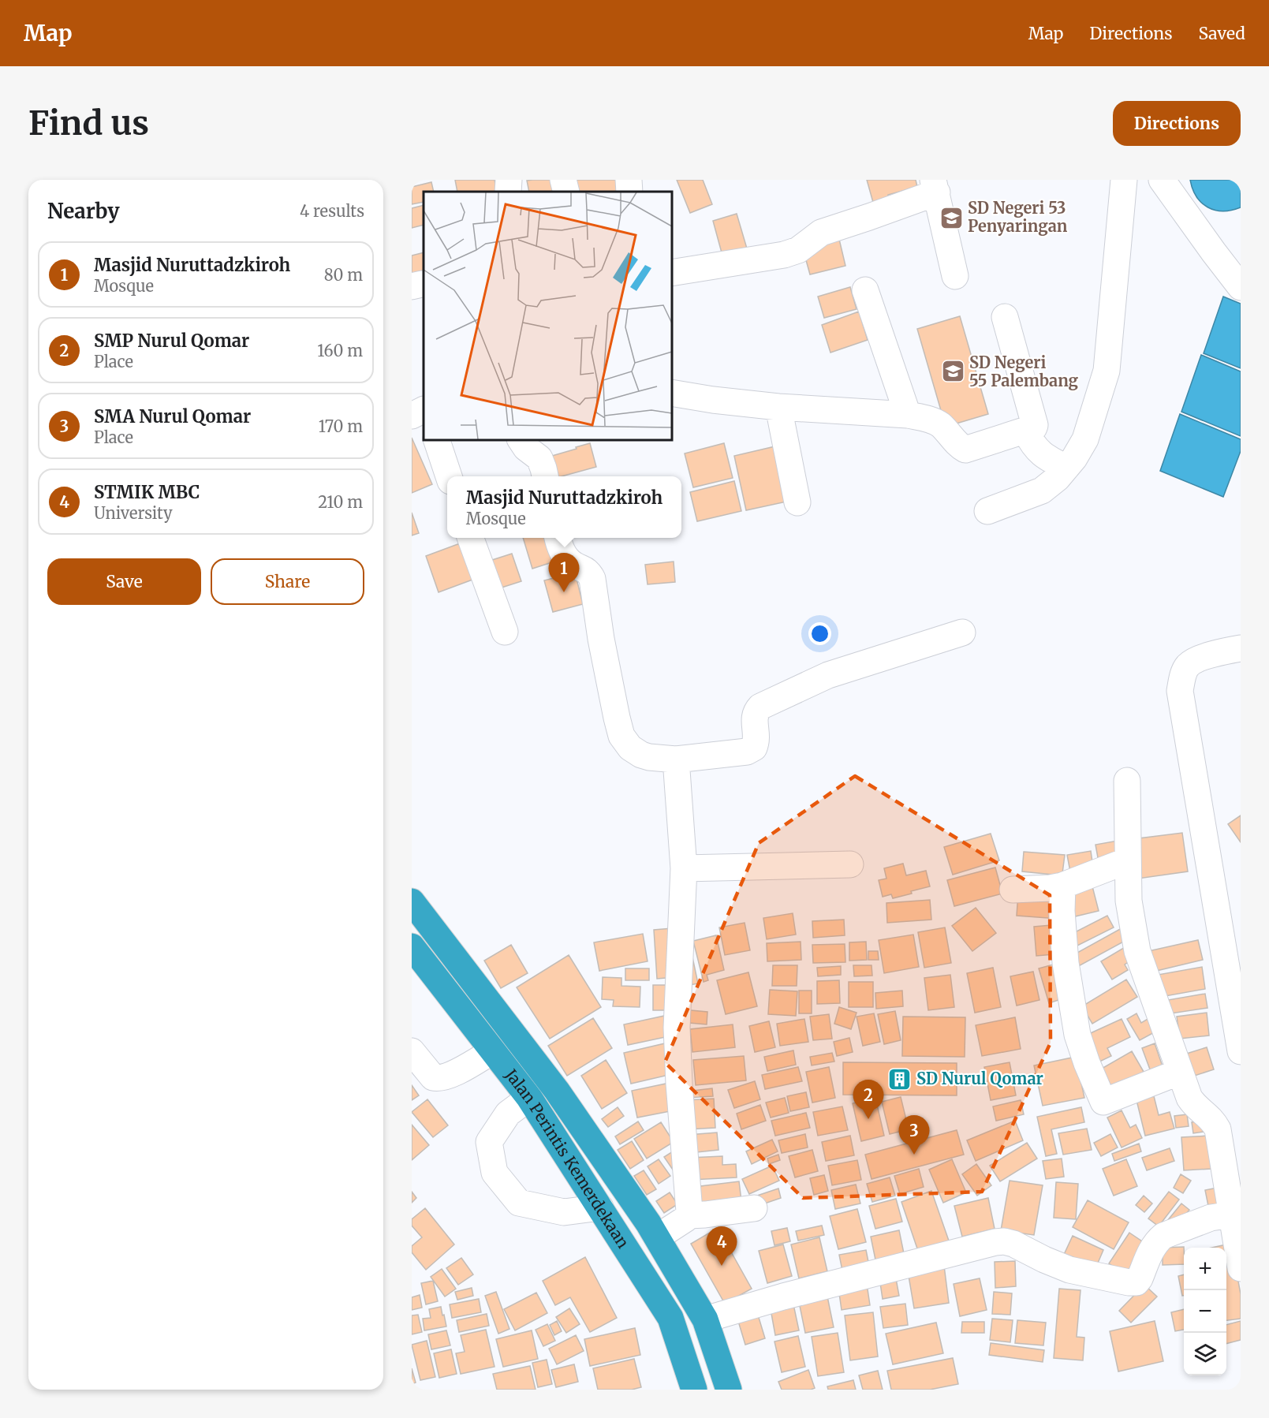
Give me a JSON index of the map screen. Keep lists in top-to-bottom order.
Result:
{
  "streets": {
    "highway": ["Jalan Perintis Kemerdekaan"]
  },
  "places": {
    "school or university": ["SD Negeri 53 Penyaringan", "SD Negeri 55 Palembang"],
    "building": ["SD Nurul Qomar"]
  },
  "page": {
    "header": "Map",
    "nav": ["Map", "Directions", "Saved"],
    "buttons": [
      "Directions",
      ["Save", "Share"]
    ],
    "title": "Find us",
    "heading": ["Nearby", "4 results"],
    "list": [
      {
        "mark": "1",
        "name": "Masjid Nuruttadzkiroh",
        "note": "Mosque",
        "value": "80 m"
      },
      {
        "mark": "2",
        "name": "SMP Nurul Qomar",
        "note": "Place",
        "value": "160 m"
      },
      {
        "mark": "3",
        "name": "SMA Nurul Qomar",
        "note": "Place",
        "value": "170 m"
      },
      {
        "mark": "4",
        "name": "STMIK MBC",
        "note": "University",
        "value": "210 m"
      }
    ],
    "popup": ["Masjid Nuruttadzkiroh", "Mosque"],
    "pins": [
      "1",
      "2",
      "3",
      "4"
    ],
    "map_buttons": ["+", "−"]
  }
}
